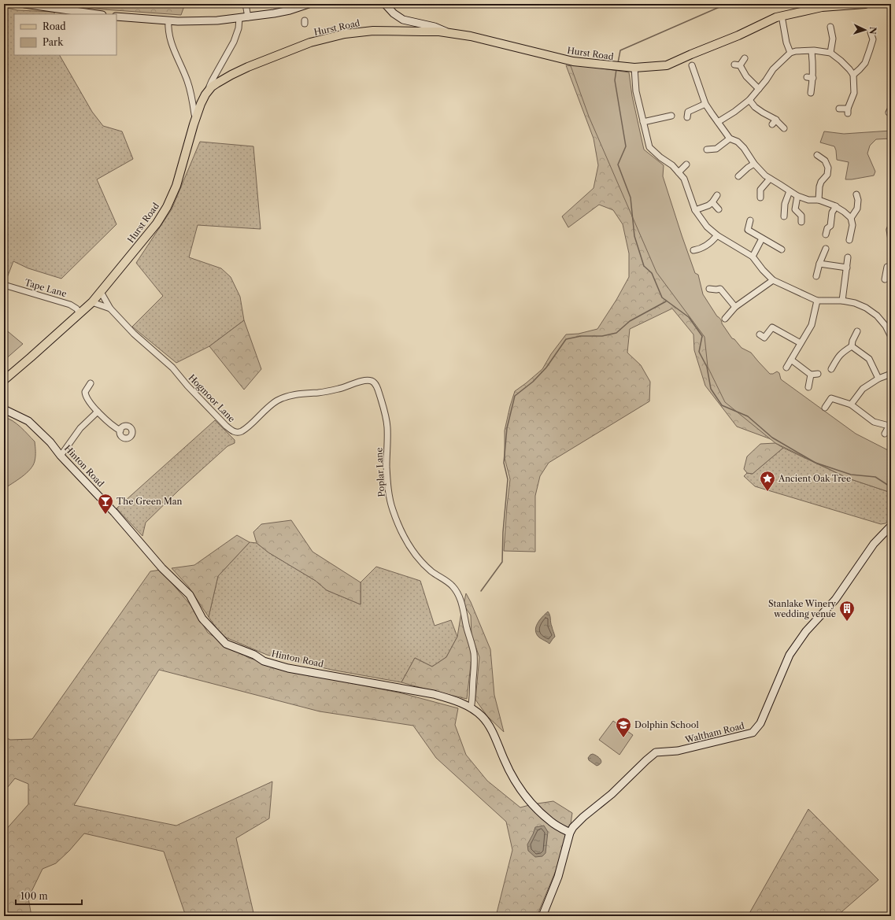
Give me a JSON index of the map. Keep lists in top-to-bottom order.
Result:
{
  "streets": {
    "main road": ["Hurst Road", "Hinton Road", "Waltham Road"],
    "street": ["Tape Lane", "Hogmoor Lane", "Poplar Lane"]
  },
  "crossings": [
    ["Hurst Road", "Tape Lane"],
    ["Hurst Road", "Hogmoor Lane"],
    ["Hogmoor Lane", "Poplar Lane"],
    ["Hinton Road", "Poplar Lane"],
    ["Hinton Road", "Waltham Road"]
  ],
  "places": {
    "place": ["Ancient Oak Tree"],
    "bar": ["The Green Man"],
    "building": ["Stanlake Winery wedding venue"],
    "school or university": ["Dolphin School"]
  },
  "legend": ["Road", "Park"],
  "scale_bar": "100 m",
  "north": "right"
}
